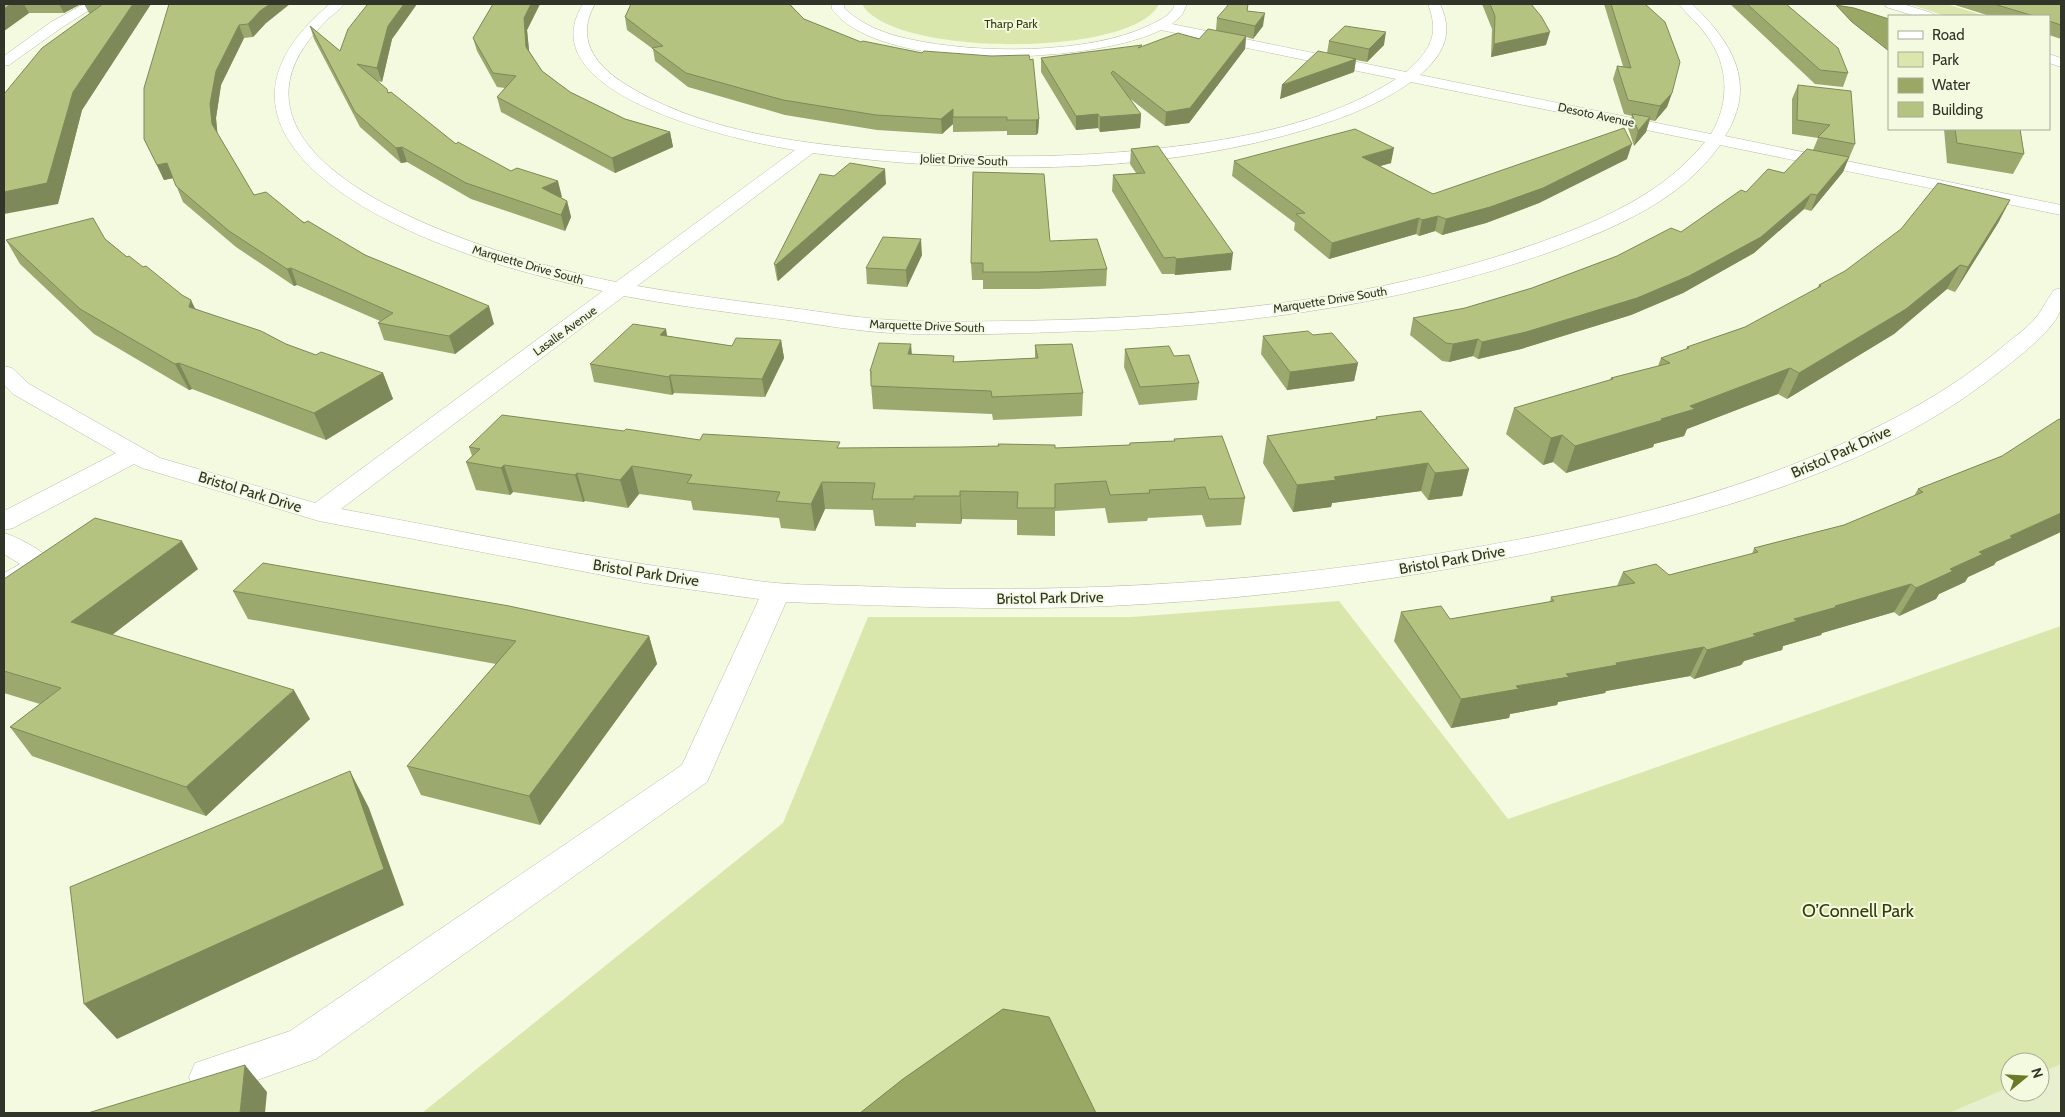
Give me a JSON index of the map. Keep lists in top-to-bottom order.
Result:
{
  "streets": {
    "street": [
      "Desoto Avenue",
      "Joliet Drive South",
      "Marquette Drive South",
      "Lasalle Avenue",
      "Bristol Park Drive"
    ]
  },
  "crossings": [
    ["Desoto Avenue", "Joliet Drive South"],
    ["Desoto Avenue", "Marquette Drive South"],
    ["Joliet Drive South", "Lasalle Avenue"],
    ["Marquette Drive South", "Lasalle Avenue"],
    ["Lasalle Avenue", "Bristol Park Drive"]
  ],
  "parks": ["Tharp Park", "O’Connell Park"],
  "legend": [
    "Road",
    "Park",
    "Water",
    "Building"
  ],
  "north": "right"
}
